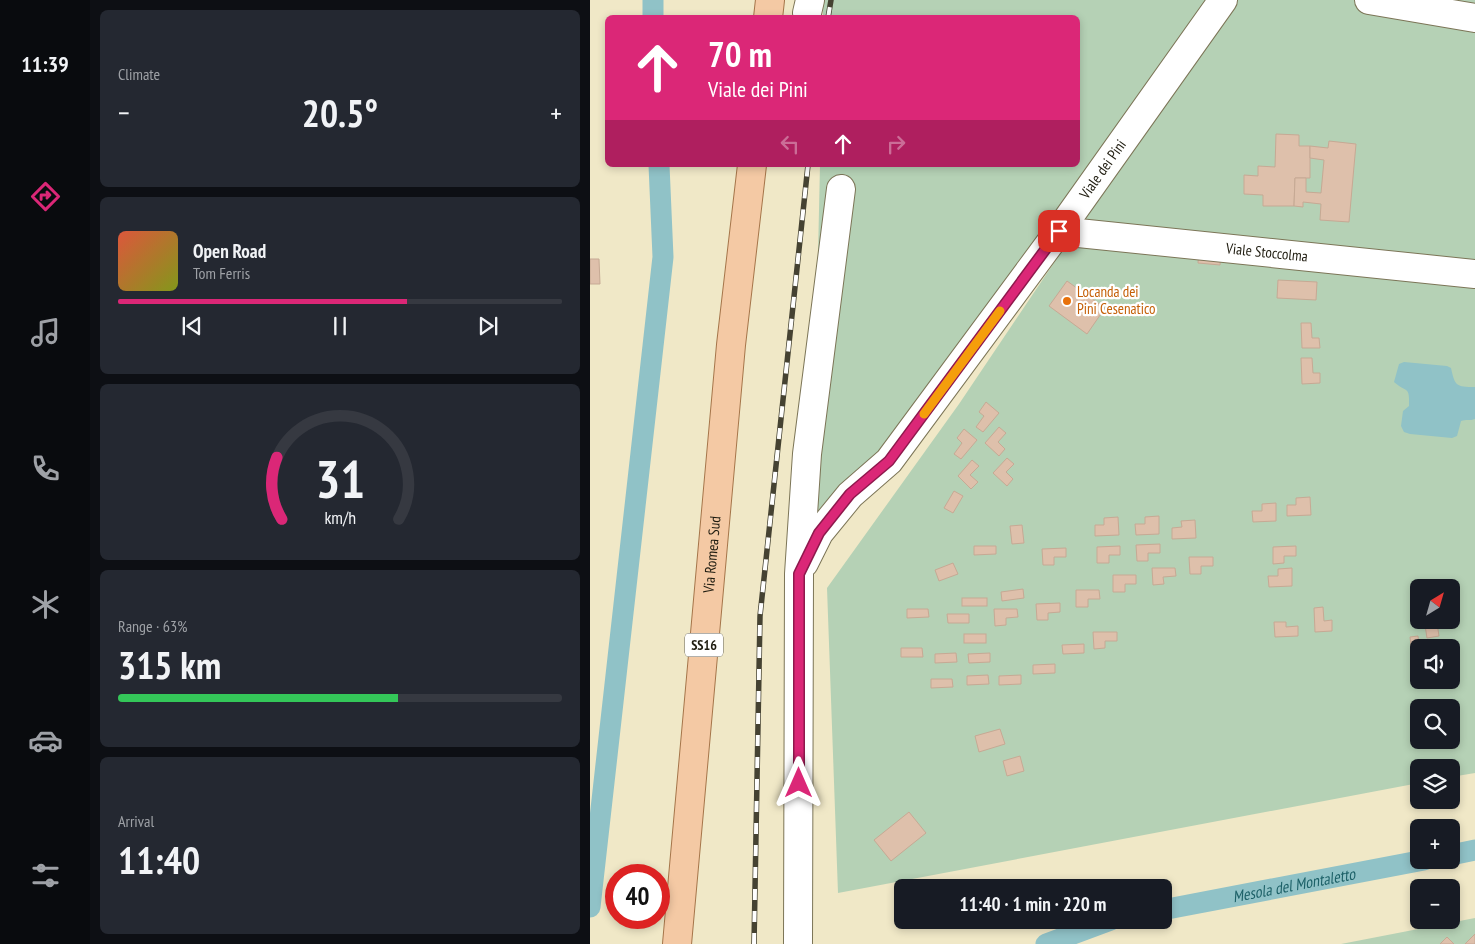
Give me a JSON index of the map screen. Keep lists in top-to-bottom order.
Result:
{
  "streets": {
    "main road": ["Via Romea Sud", "SS16"],
    "street": ["Viale dei Pini", "Viale Stoccolma"]
  },
  "crossings": [
    ["Viale dei Pini", "Viale Stoccolma"]
  ],
  "water": ["Mesola del Montaletto"],
  "places": ["Locanda dei Pini Cesenatico"],
  "north": "top right",
  "page": {
    "tabs": "11:39",
    "tile": [
      "Climate",
      ["Range · 63%", "315 km"],
      ["Arrival", "11:40"]
    ],
    "turn": ["70 m", "Viale dei Pini"],
    "heat": ["−", "20.5°", "+"],
    "song": ["Open Road", "Tom Ferris"],
    "map_buttons": ["+", "−"],
    "limit": "40",
    "trip": "11:40 · 1 min · 220 m",
    "gauge": ["31", "km/h"]
  }
}
